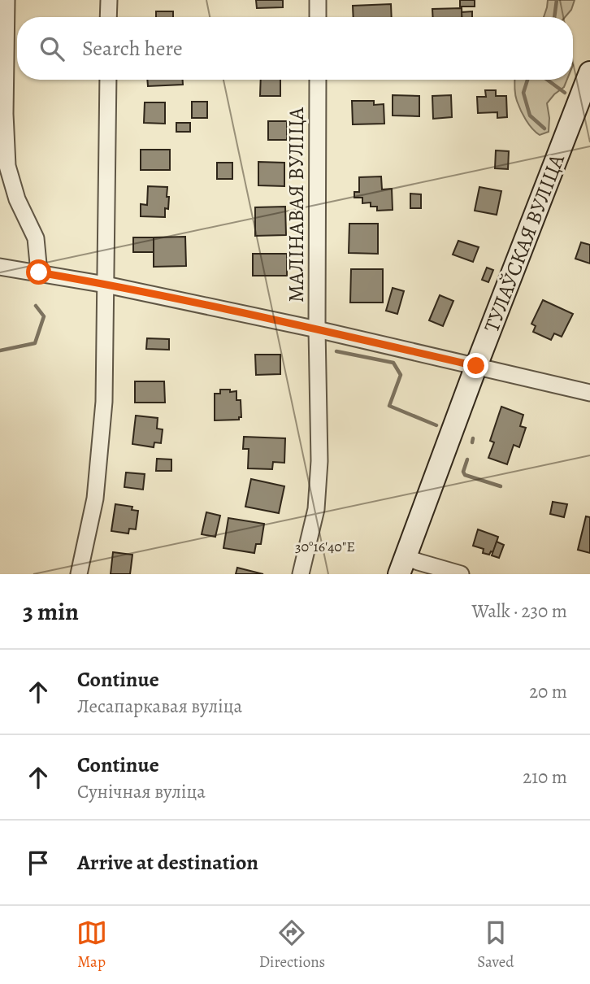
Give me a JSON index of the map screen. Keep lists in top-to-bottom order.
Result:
{
  "streets": {
    "main road": ["ТУЛАЎСКАЯ ВУЛІЦА"],
    "street": ["МАЛІНАВАЯ ВУЛІЦА"]
  },
  "page": {
    "search": "Search here",
    "heading": ["3 min", "Walk · 230 m"],
    "list": [
      ["Continue", "Лесапаркавая вуліца", "20 m"],
      ["Continue", "Сунічная вуліца", "210 m"],
      "Arrive at destination"
    ],
    "nav": ["Map", "Directions", "Saved"]
  },
  "coordinates": ["30°16'40\"E"]
}
